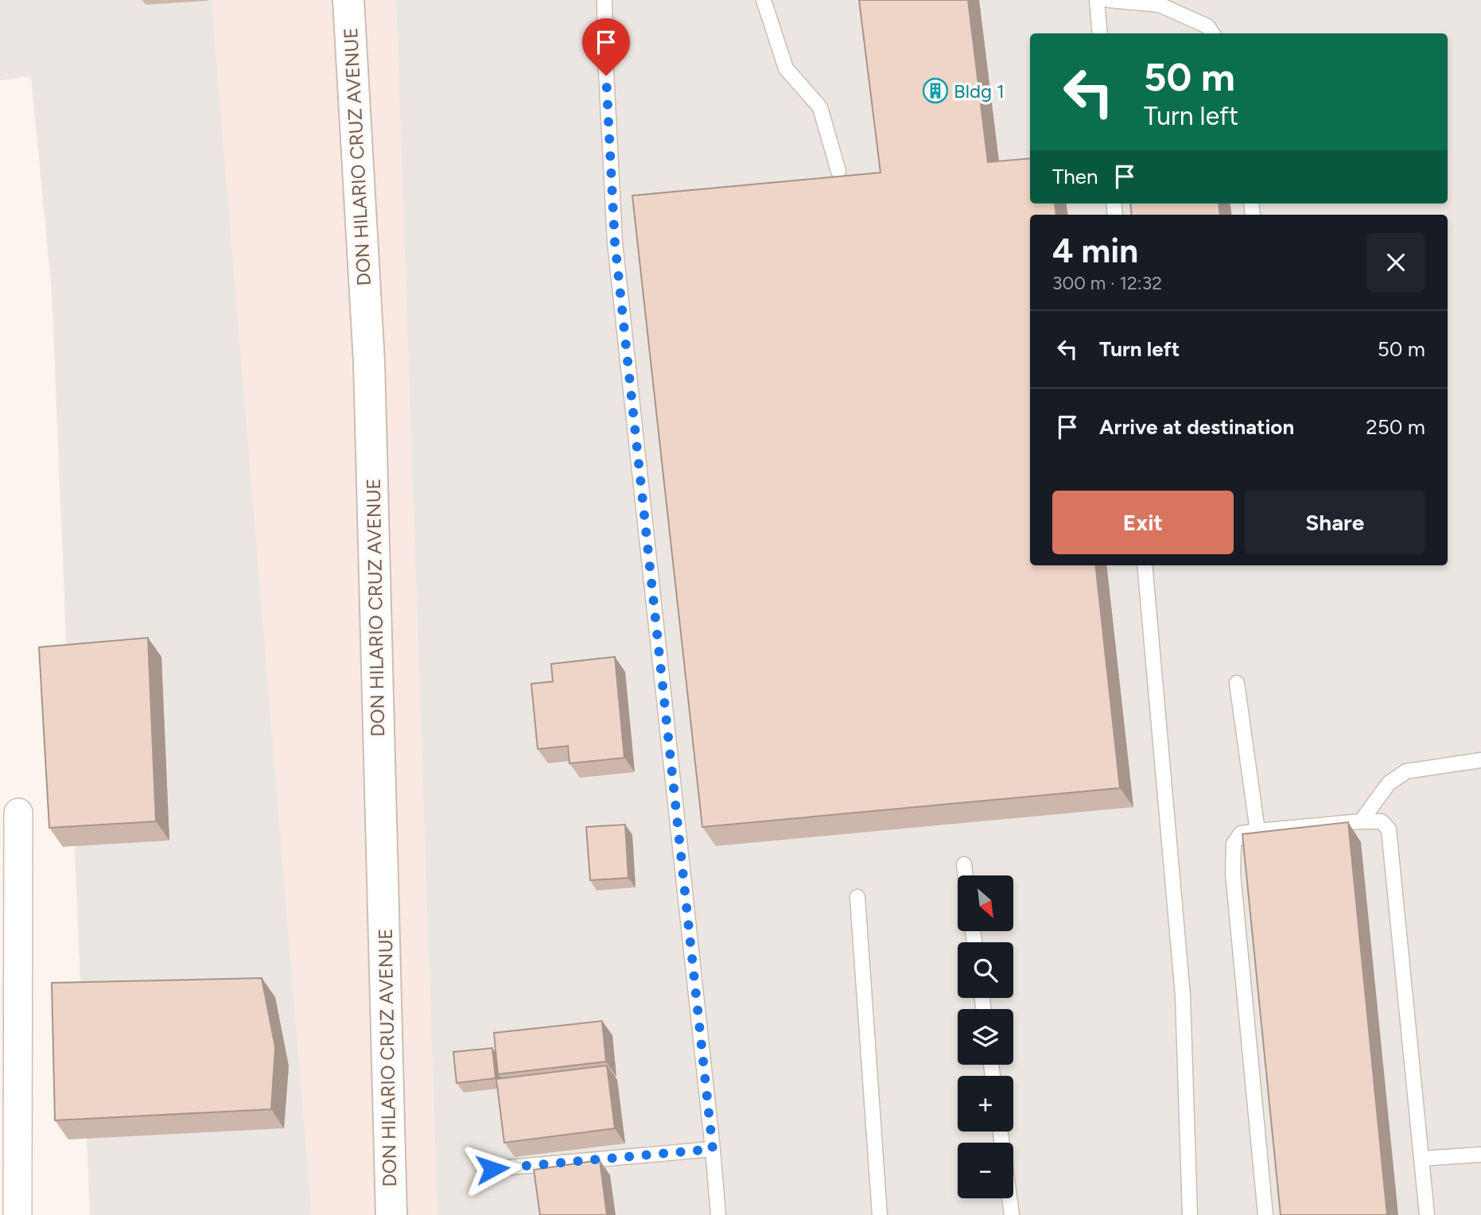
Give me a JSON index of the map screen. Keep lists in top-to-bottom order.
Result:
{
  "streets": {
    "street": ["DON HILARIO CRUZ AVENUE"]
  },
  "places": {
    "building": ["Bldg 1"]
  },
  "north": "bottom right",
  "page": {
    "turn": ["50 m", "Turn left"],
    "then": "Then",
    "heading": ["4 min", "300 m · 12:32"],
    "list": [
      {
        "name": "Turn left",
        "value": "50 m"
      },
      {
        "name": "Arrive at destination",
        "value": "250 m"
      }
    ],
    "buttons": ["Exit", "Share"],
    "map_buttons": ["+", "−"]
  }
}
